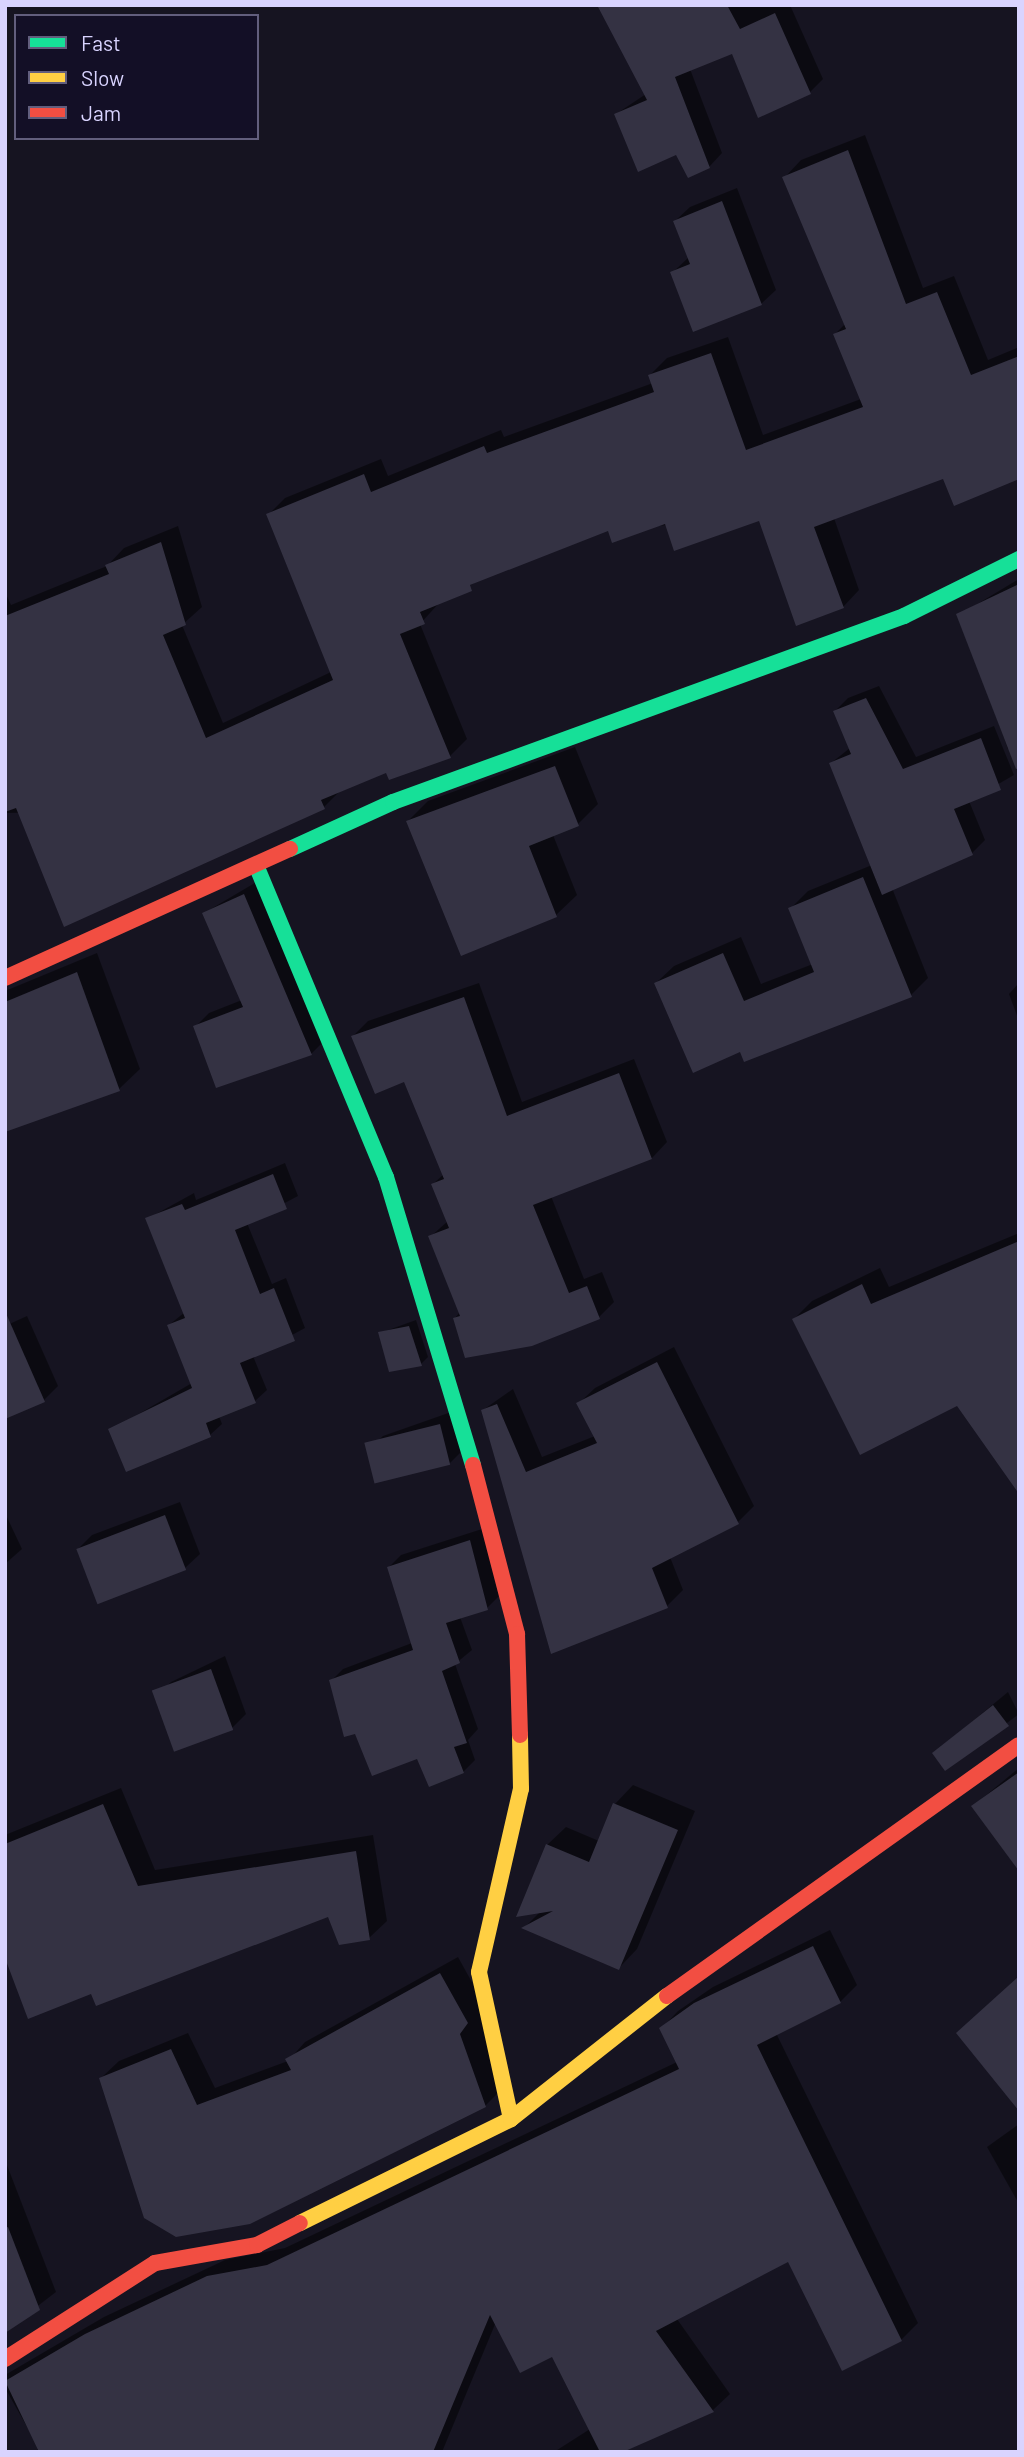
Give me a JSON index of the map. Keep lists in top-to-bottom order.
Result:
{
  "legend": ["Fast", "Slow", "Jam"]
}
